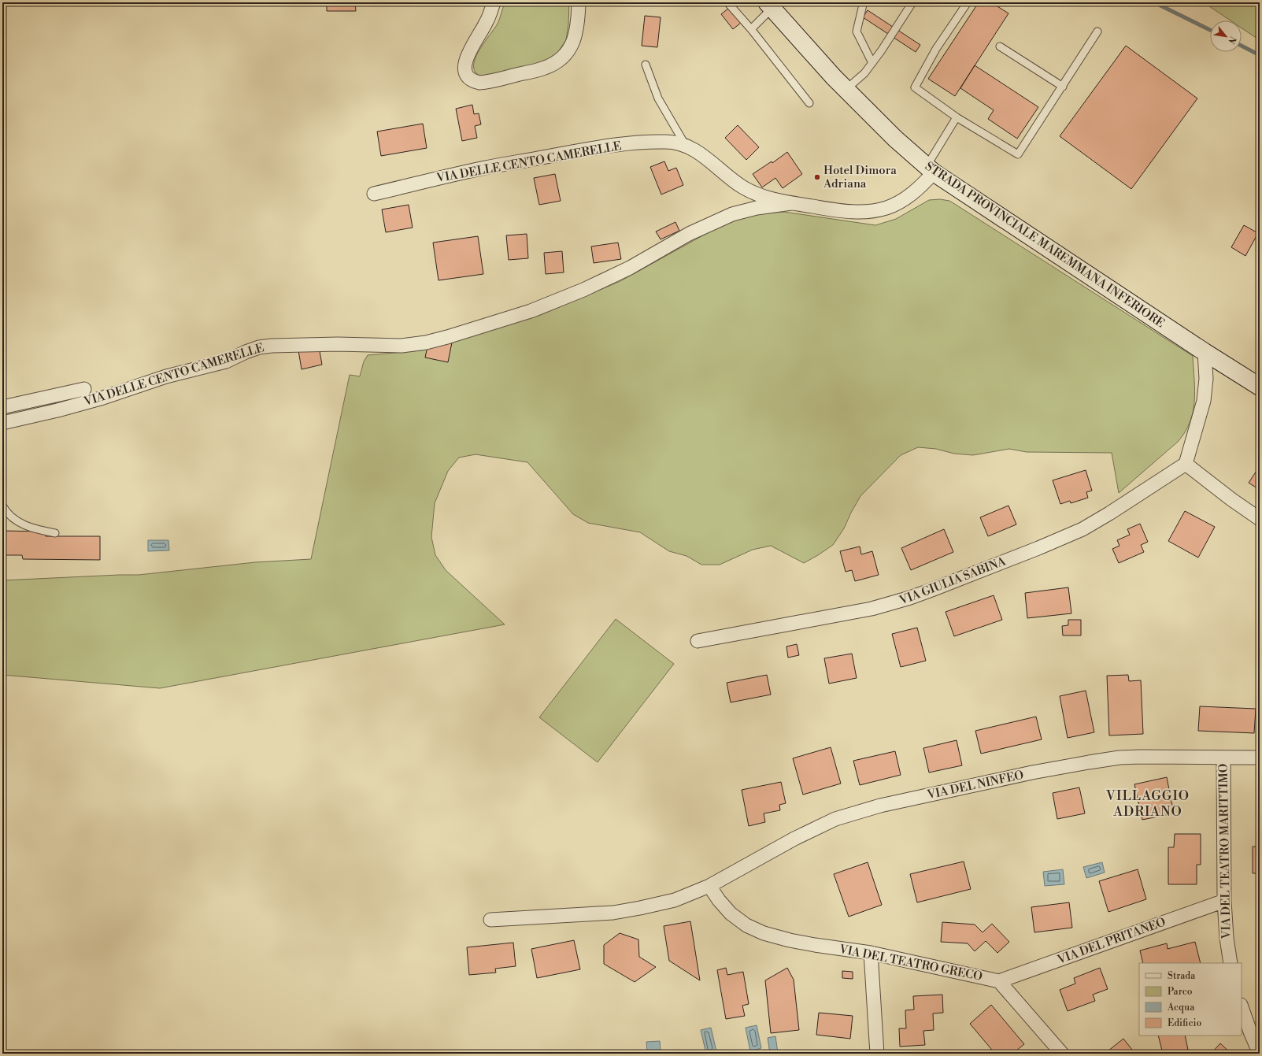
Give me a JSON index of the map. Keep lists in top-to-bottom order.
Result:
{
  "streets": {
    "main road": ["STRADA PROVINCIALE MAREMMANA INFERIORE"],
    "street": [
      "VIA DELLE CENTO CAMERELLE",
      "VIA GIULIA SABINA",
      "VIA DEL NINFEO",
      "VIA DEL TEATRO MARITTIMO",
      "VIA DEL PRITANEO",
      "VIA DEL TEATRO GRECO"
    ]
  },
  "crossings": [
    ["VIA DELLE CENTO CAMERELLE", "STRADA PROVINCIALE MAREMMANA INFERIORE"],
    ["VIA DEL NINFEO", "VIA DEL TEATRO MARITTIMO"],
    ["VIA DEL NINFEO", "VIA DEL TEATRO GRECO"],
    ["VIA DEL TEATRO MARITTIMO", "VIA DEL PRITANEO"],
    ["VIA DEL PRITANEO", "VIA DEL TEATRO GRECO"]
  ],
  "districts": ["VILLAGGIO ADRIANO"],
  "places": ["Hotel Dimora Adriana"],
  "legend": [
    "Strada",
    "Parco",
    "Acqua",
    "Edificio"
  ],
  "north": "bottom right"
}
